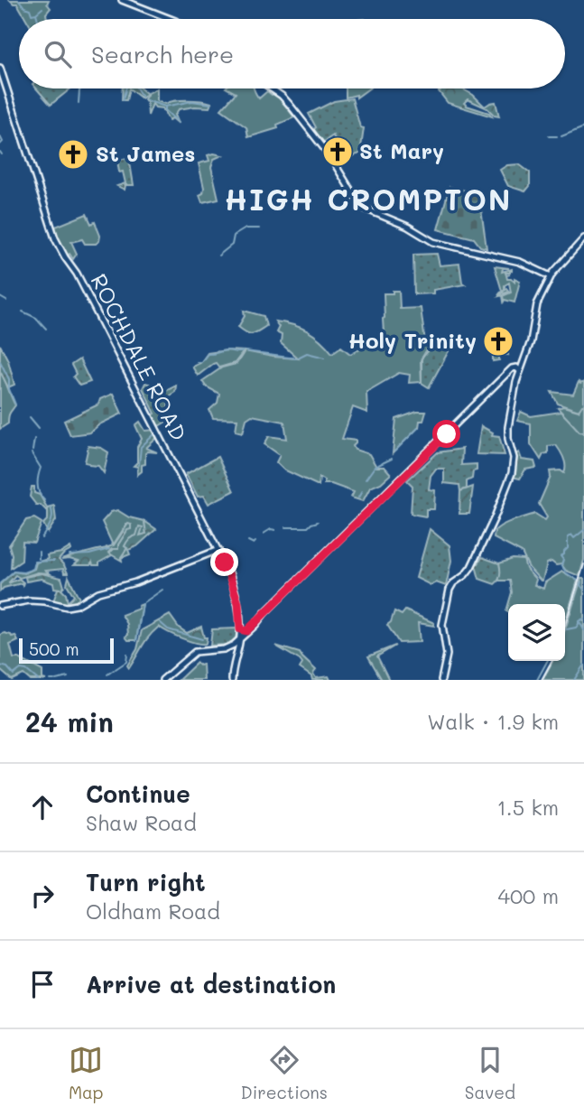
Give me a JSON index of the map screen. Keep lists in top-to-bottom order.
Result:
{
  "streets": {
    "main road": ["ROCHDALE ROAD"]
  },
  "districts": ["HIGH CROMPTON"],
  "places": {
    "church": ["St Mary", "St James", "Holy Trinity"]
  },
  "scale_bar": "500 m",
  "page": {
    "search": "Search here",
    "scale": "500 m",
    "heading": ["24 min", "Walk · 1.9 km"],
    "list": [
      ["Continue", "Shaw Road", "1.5 km"],
      ["Turn right", "Oldham Road", "400 m"],
      "Arrive at destination"
    ],
    "nav": ["Map", "Directions", "Saved"]
  }
}
